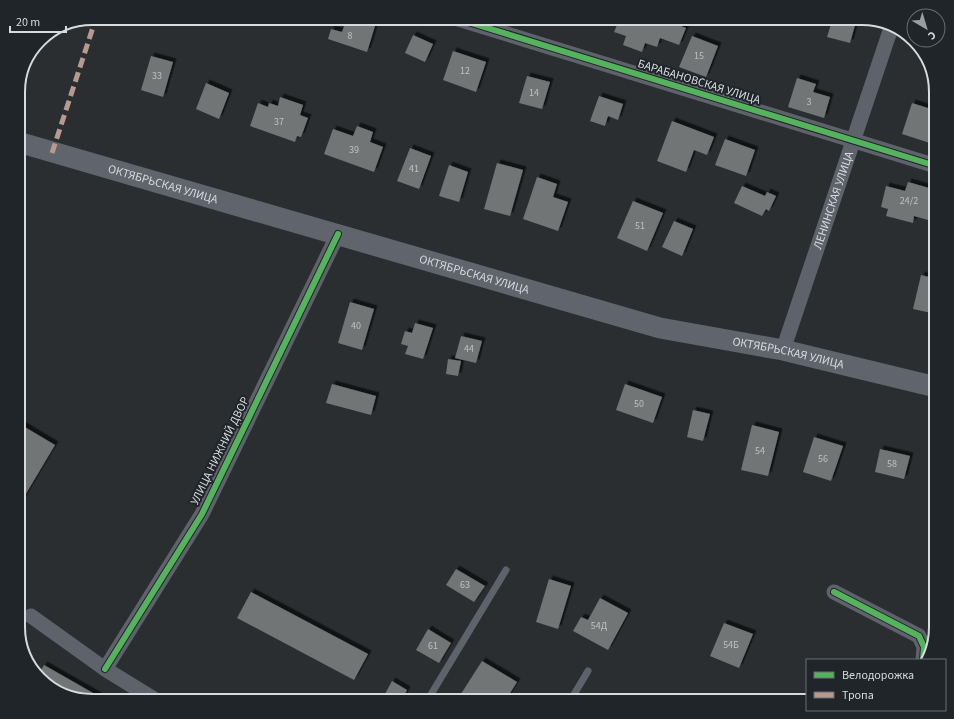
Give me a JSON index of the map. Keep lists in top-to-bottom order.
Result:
{
  "streets": {
    "main road": ["ОКТЯБРЬСКАЯ УЛИЦА"],
    "street": ["БАРАБАНОВСКАЯ УЛИЦА", "ЛЕНИНСКАЯ УЛИЦА", "УЛИЦА НИЖНИЙ ДВОР"]
  },
  "crossings": [
    ["БАРАБАНОВСКАЯ УЛИЦА", "ЛЕНИНСКАЯ УЛИЦА"],
    ["ОКТЯБРЬСКАЯ УЛИЦА", "ЛЕНИНСКАЯ УЛИЦА"],
    ["ОКТЯБРЬСКАЯ УЛИЦА", "УЛИЦА НИЖНИЙ ДВОР"]
  ],
  "house_numbers": [
    "8",
    "15",
    "12",
    "33",
    "14",
    "3",
    "37",
    "39",
    "41",
    "24/2",
    "51",
    "40",
    "44",
    "50",
    "54",
    "56",
    "58",
    "63",
    "54Д",
    "54Б",
    "61"
  ],
  "legend": ["Велодорожка", "Тропа"],
  "scale_bar": "20 m",
  "north": "bottom right"
}
